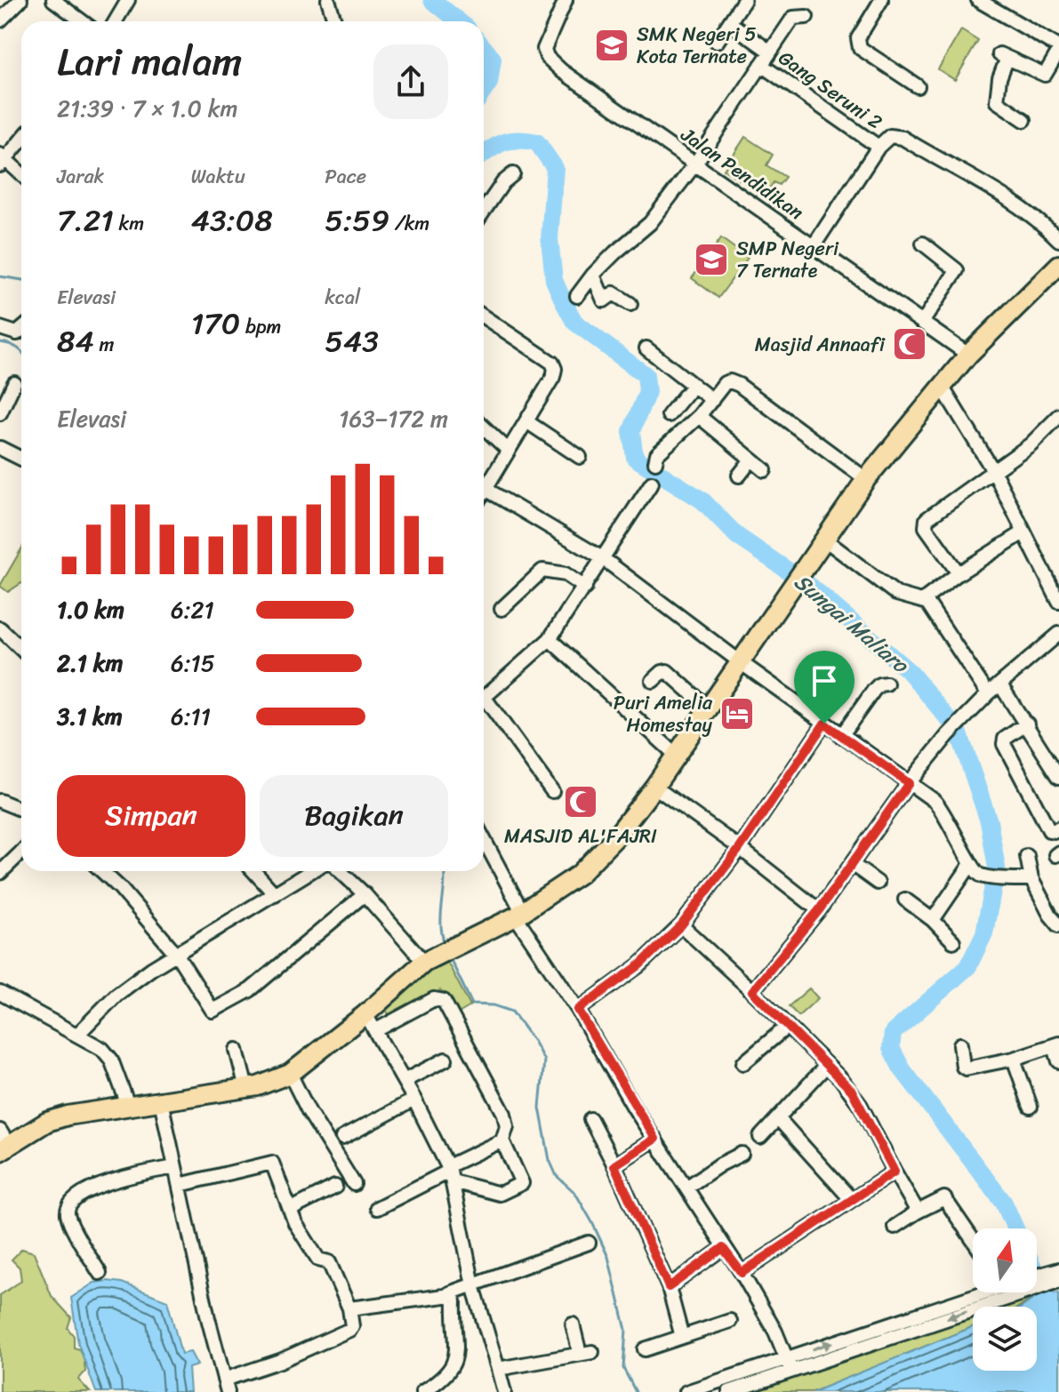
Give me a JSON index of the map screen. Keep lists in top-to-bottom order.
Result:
{
  "streets": {
    "street": ["Gang Seruni 2", "Jalan Pendidikan"]
  },
  "water": ["Sungai Maliaro"],
  "places": {
    "school or university": ["SMK Negeri 5 Kota Ternate", "SMP Negeri 7 Ternate"],
    "mosque": ["Masjid Annaafi", "MASJID AL'FAJRI"],
    "hotel": ["Puri Amelia Homestay"]
  },
  "north": "top",
  "page": {
    "heading": ["Lari malam", "21:39 · 7 × 1.0 km"],
    "stats": [
      ["Jarak", "7.21 km"],
      ["Waktu", "43:08"],
      ["Pace", "5:59 /km"],
      ["Elevasi", "84 m"],
      ["170 bpm"],
      ["kcal", "543"]
    ],
    "chart": ["Elevasi", "163–172 m"],
    "list": [
      {
        "name": "1.0 km",
        "note": "6:21"
      },
      {
        "name": "2.1 km",
        "note": "6:15"
      },
      {
        "name": "3.1 km",
        "note": "6:11"
      }
    ],
    "buttons": ["Simpan", "Bagikan"]
  }
}
